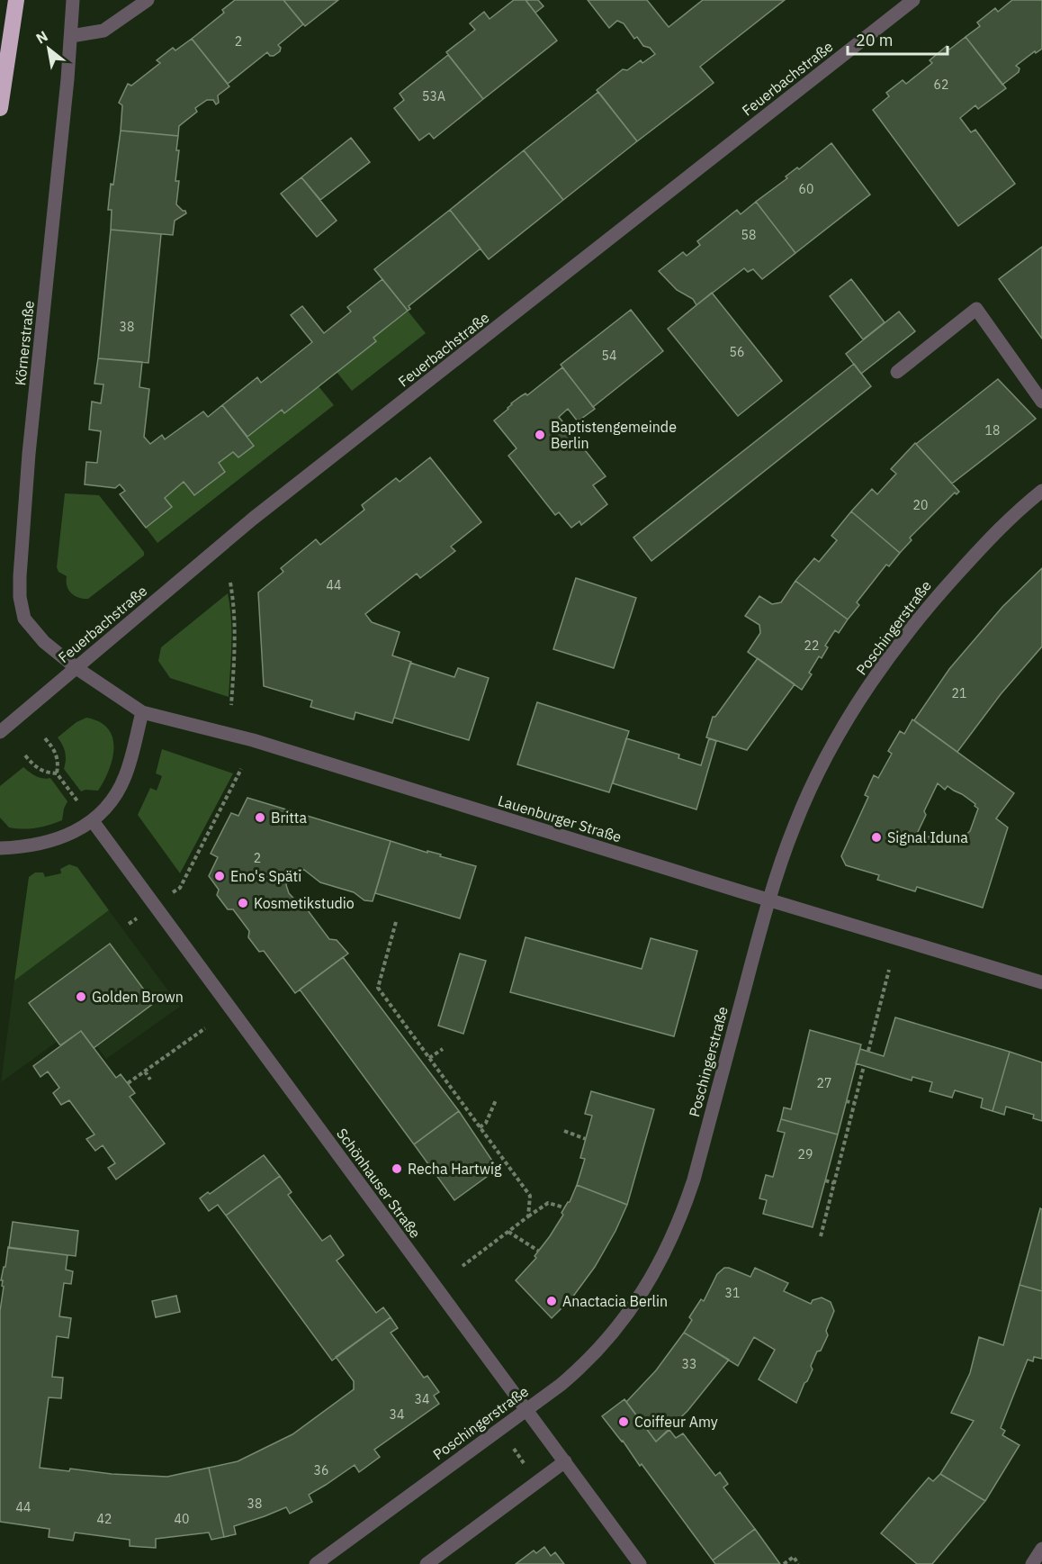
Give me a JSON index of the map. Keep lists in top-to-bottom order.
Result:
{
  "streets": {
    "street": [
      "Feuerbachstraße",
      "Körnerstraße",
      "Poschingerstraße",
      "Lauenburger Straße",
      "Schönhauser Straße"
    ]
  },
  "crossings": [
    ["Feuerbachstraße", "Körnerstraße"],
    ["Feuerbachstraße", "Lauenburger Straße"],
    ["Körnerstraße", "Lauenburger Straße"],
    ["Poschingerstraße", "Lauenburger Straße"],
    ["Poschingerstraße", "Schönhauser Straße"]
  ],
  "places": [
    "Baptistengemeinde Berlin",
    "Britta",
    "Signal Iduna",
    "Eno's Späti",
    "Kosmetikstudio",
    "Golden Brown",
    "Recha Hartwig",
    "Anactacia Berlin",
    "Coiffeur Amy"
  ],
  "house_numbers": [
    "2",
    "62",
    "53A",
    "60",
    "58",
    "38",
    "56",
    "54",
    "18",
    "20",
    "44",
    "22",
    "21",
    "2",
    "27",
    "29",
    "31",
    "33",
    "34",
    "34",
    "36",
    "38",
    "44",
    "42",
    "40"
  ],
  "scale_bar": "20 m",
  "north": "top left"
}
